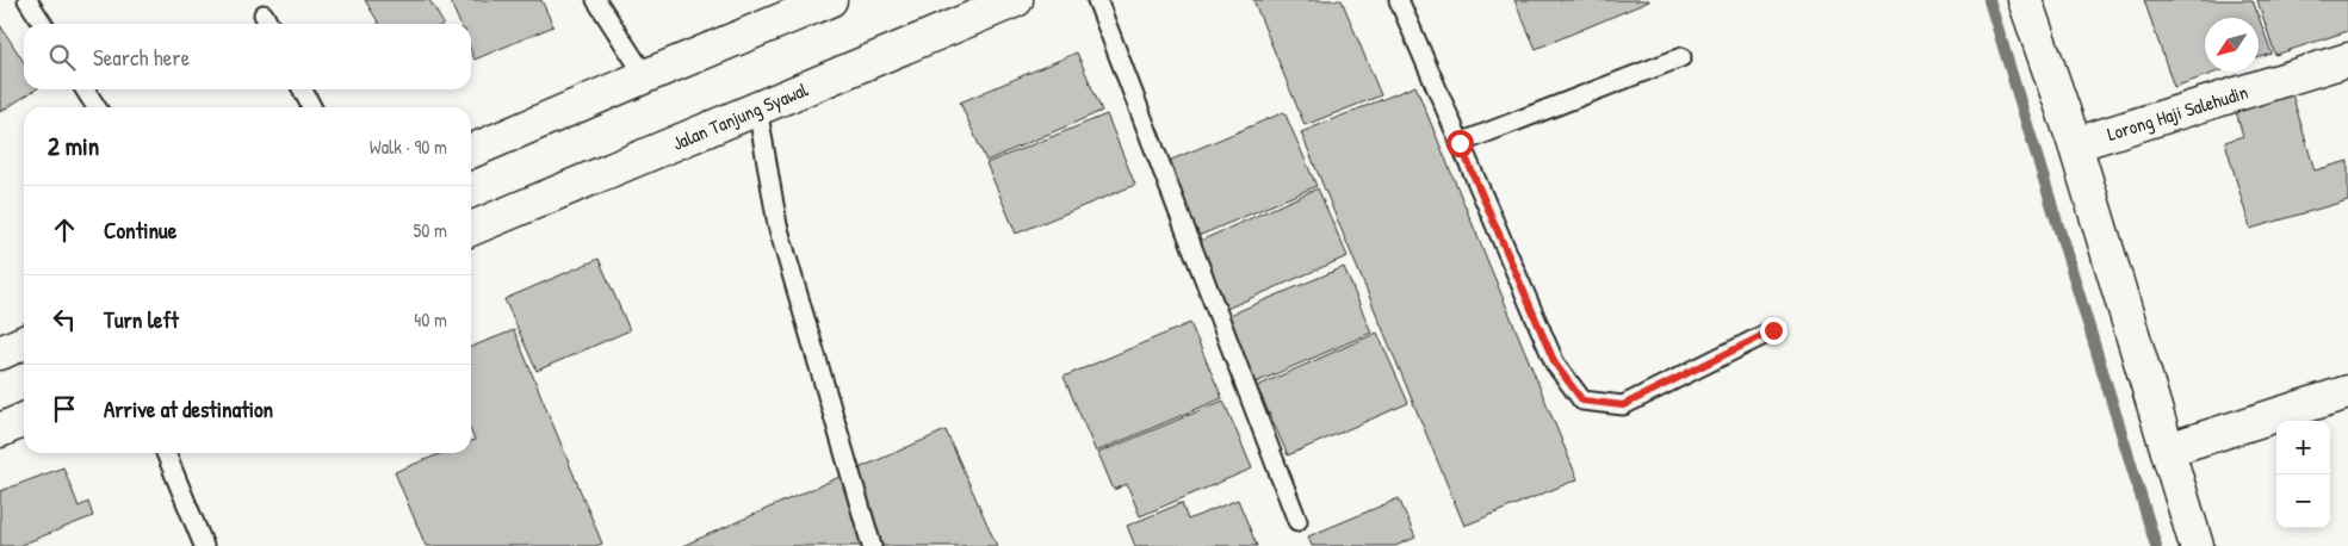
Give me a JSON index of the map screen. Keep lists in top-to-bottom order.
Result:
{
  "streets": {
    "main road": ["Lorong Haji Salehudin", "Jalan Tanjung Syawal"]
  },
  "north": "bottom left",
  "page": {
    "search": "Search here",
    "heading": ["2 min", "Walk · 90 m"],
    "list": [
      ["Continue", "50 m"],
      ["Turn left", "40 m"],
      "Arrive at destination"
    ],
    "map_buttons": ["+", "−"]
  }
}
